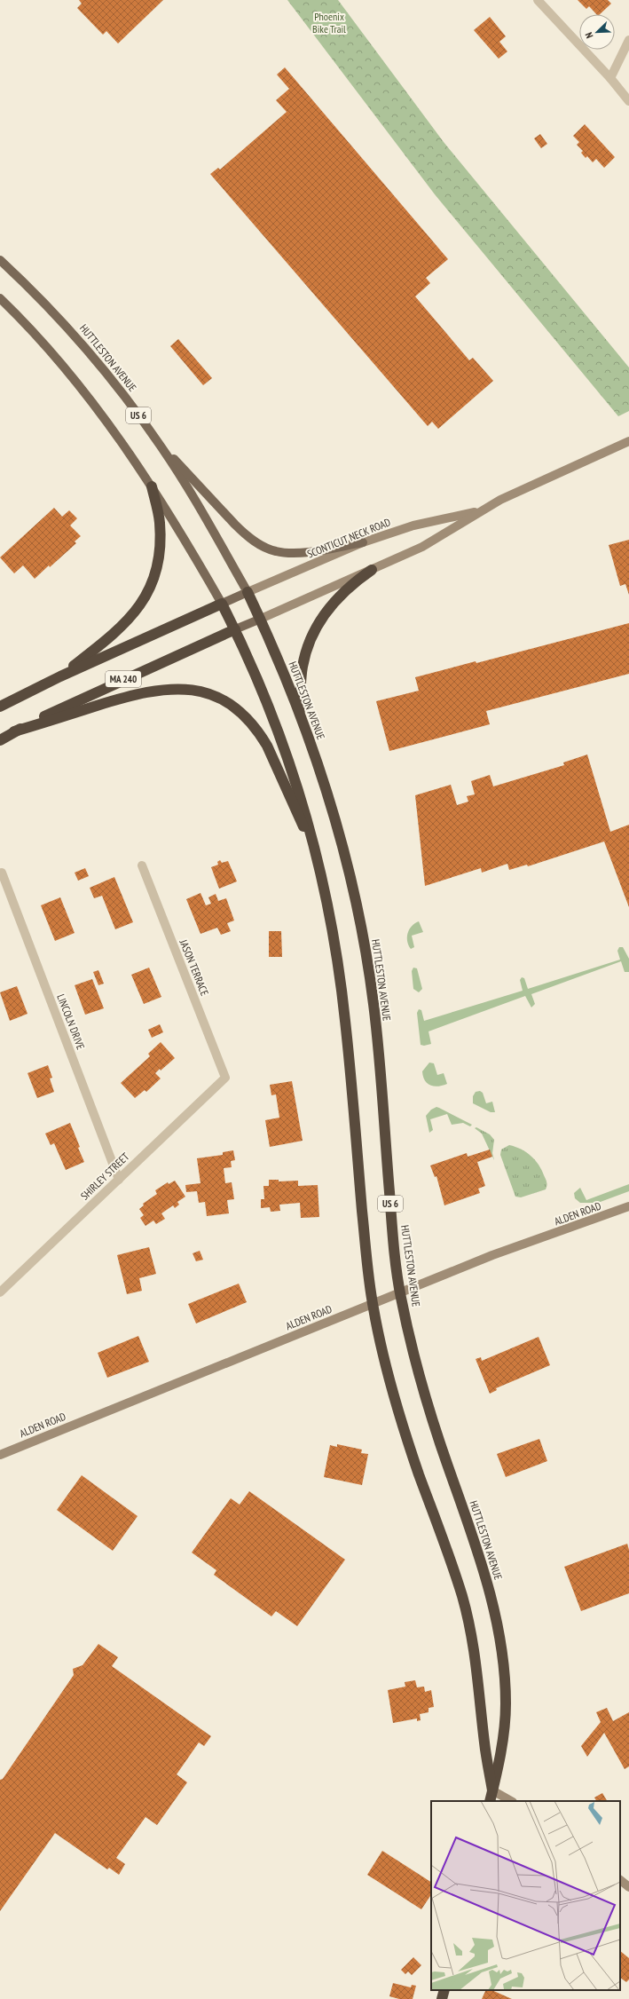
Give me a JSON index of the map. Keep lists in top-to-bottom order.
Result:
{
  "streets": {
    "highway": ["HUTTLESTON AVENUE", "US 6", "MA 240"],
    "main road": ["SCONTICUT NECK ROAD", "ALDEN ROAD"],
    "street": ["JASON TERRACE", "LINCOLN DRIVE", "SHIRLEY STREET"]
  },
  "crossings": [
    ["HUTTLESTON AVENUE", "SCONTICUT NECK ROAD"],
    ["HUTTLESTON AVENUE", "MA 240"],
    ["HUTTLESTON AVENUE", "ALDEN ROAD"],
    ["SCONTICUT NECK ROAD", "MA 240"],
    ["JASON TERRACE", "SHIRLEY STREET"],
    ["LINCOLN DRIVE", "SHIRLEY STREET"]
  ],
  "parks": ["Phoenix Bike Trail"],
  "north": "bottom left"
}
